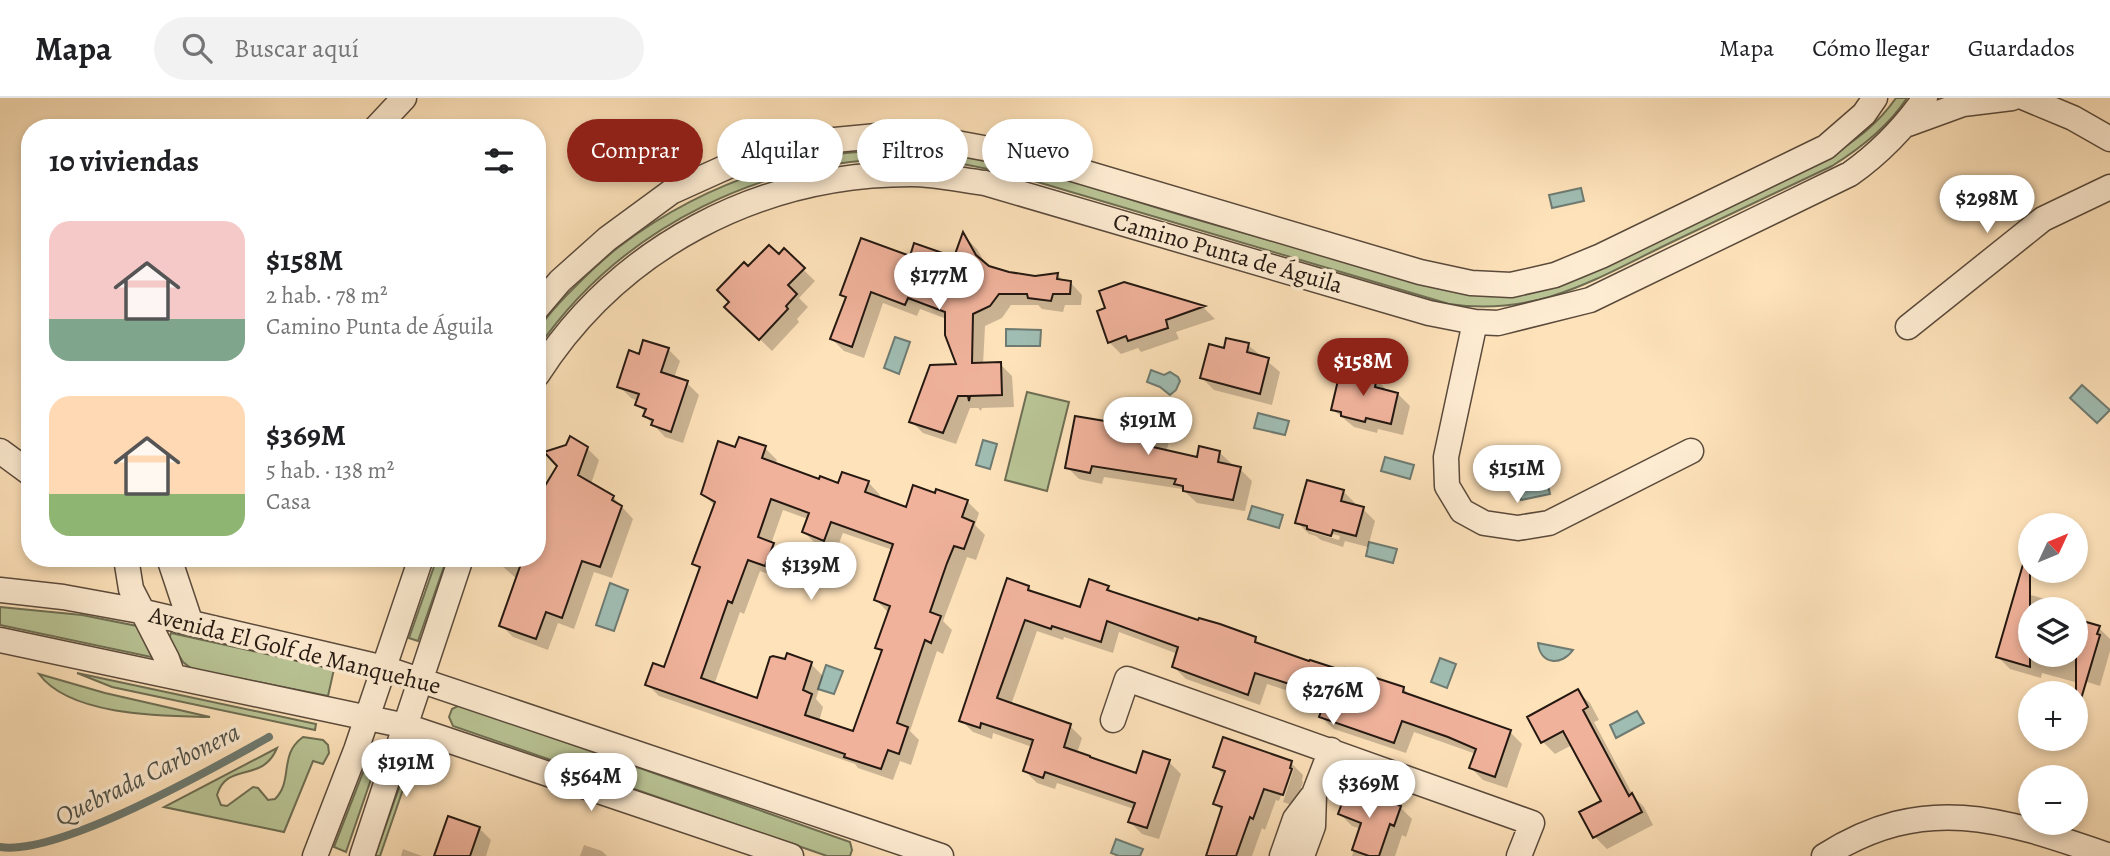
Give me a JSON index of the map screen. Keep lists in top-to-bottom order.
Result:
{
  "streets": {
    "street": ["Camino Punta de Águila", "Avenida El Golf de Manquehue"]
  },
  "water": ["Quebrada Carbonera"],
  "north": "top right",
  "page": {
    "header": "Mapa",
    "search": "Buscar aquí",
    "nav": ["Mapa", "Cómo llegar", "Guardados"],
    "chip": [
      "Comprar",
      "Alquilar",
      "Filtros",
      "Nuevo"
    ],
    "heading": "10 viviendas",
    "price": [
      "$298M",
      "$177M",
      "$158M",
      "$191M",
      "$151M",
      "$139M",
      "$276M",
      "$191M",
      "$564M",
      "$369M"
    ],
    "list": [
      {
        "name": "$158M",
        "note": "2 hab. · 78 m² · Camino Punta de Águila"
      },
      {
        "name": "$369M",
        "note": "5 hab. · 138 m² · Casa"
      }
    ],
    "map_buttons": ["+", "−"]
  }
}
